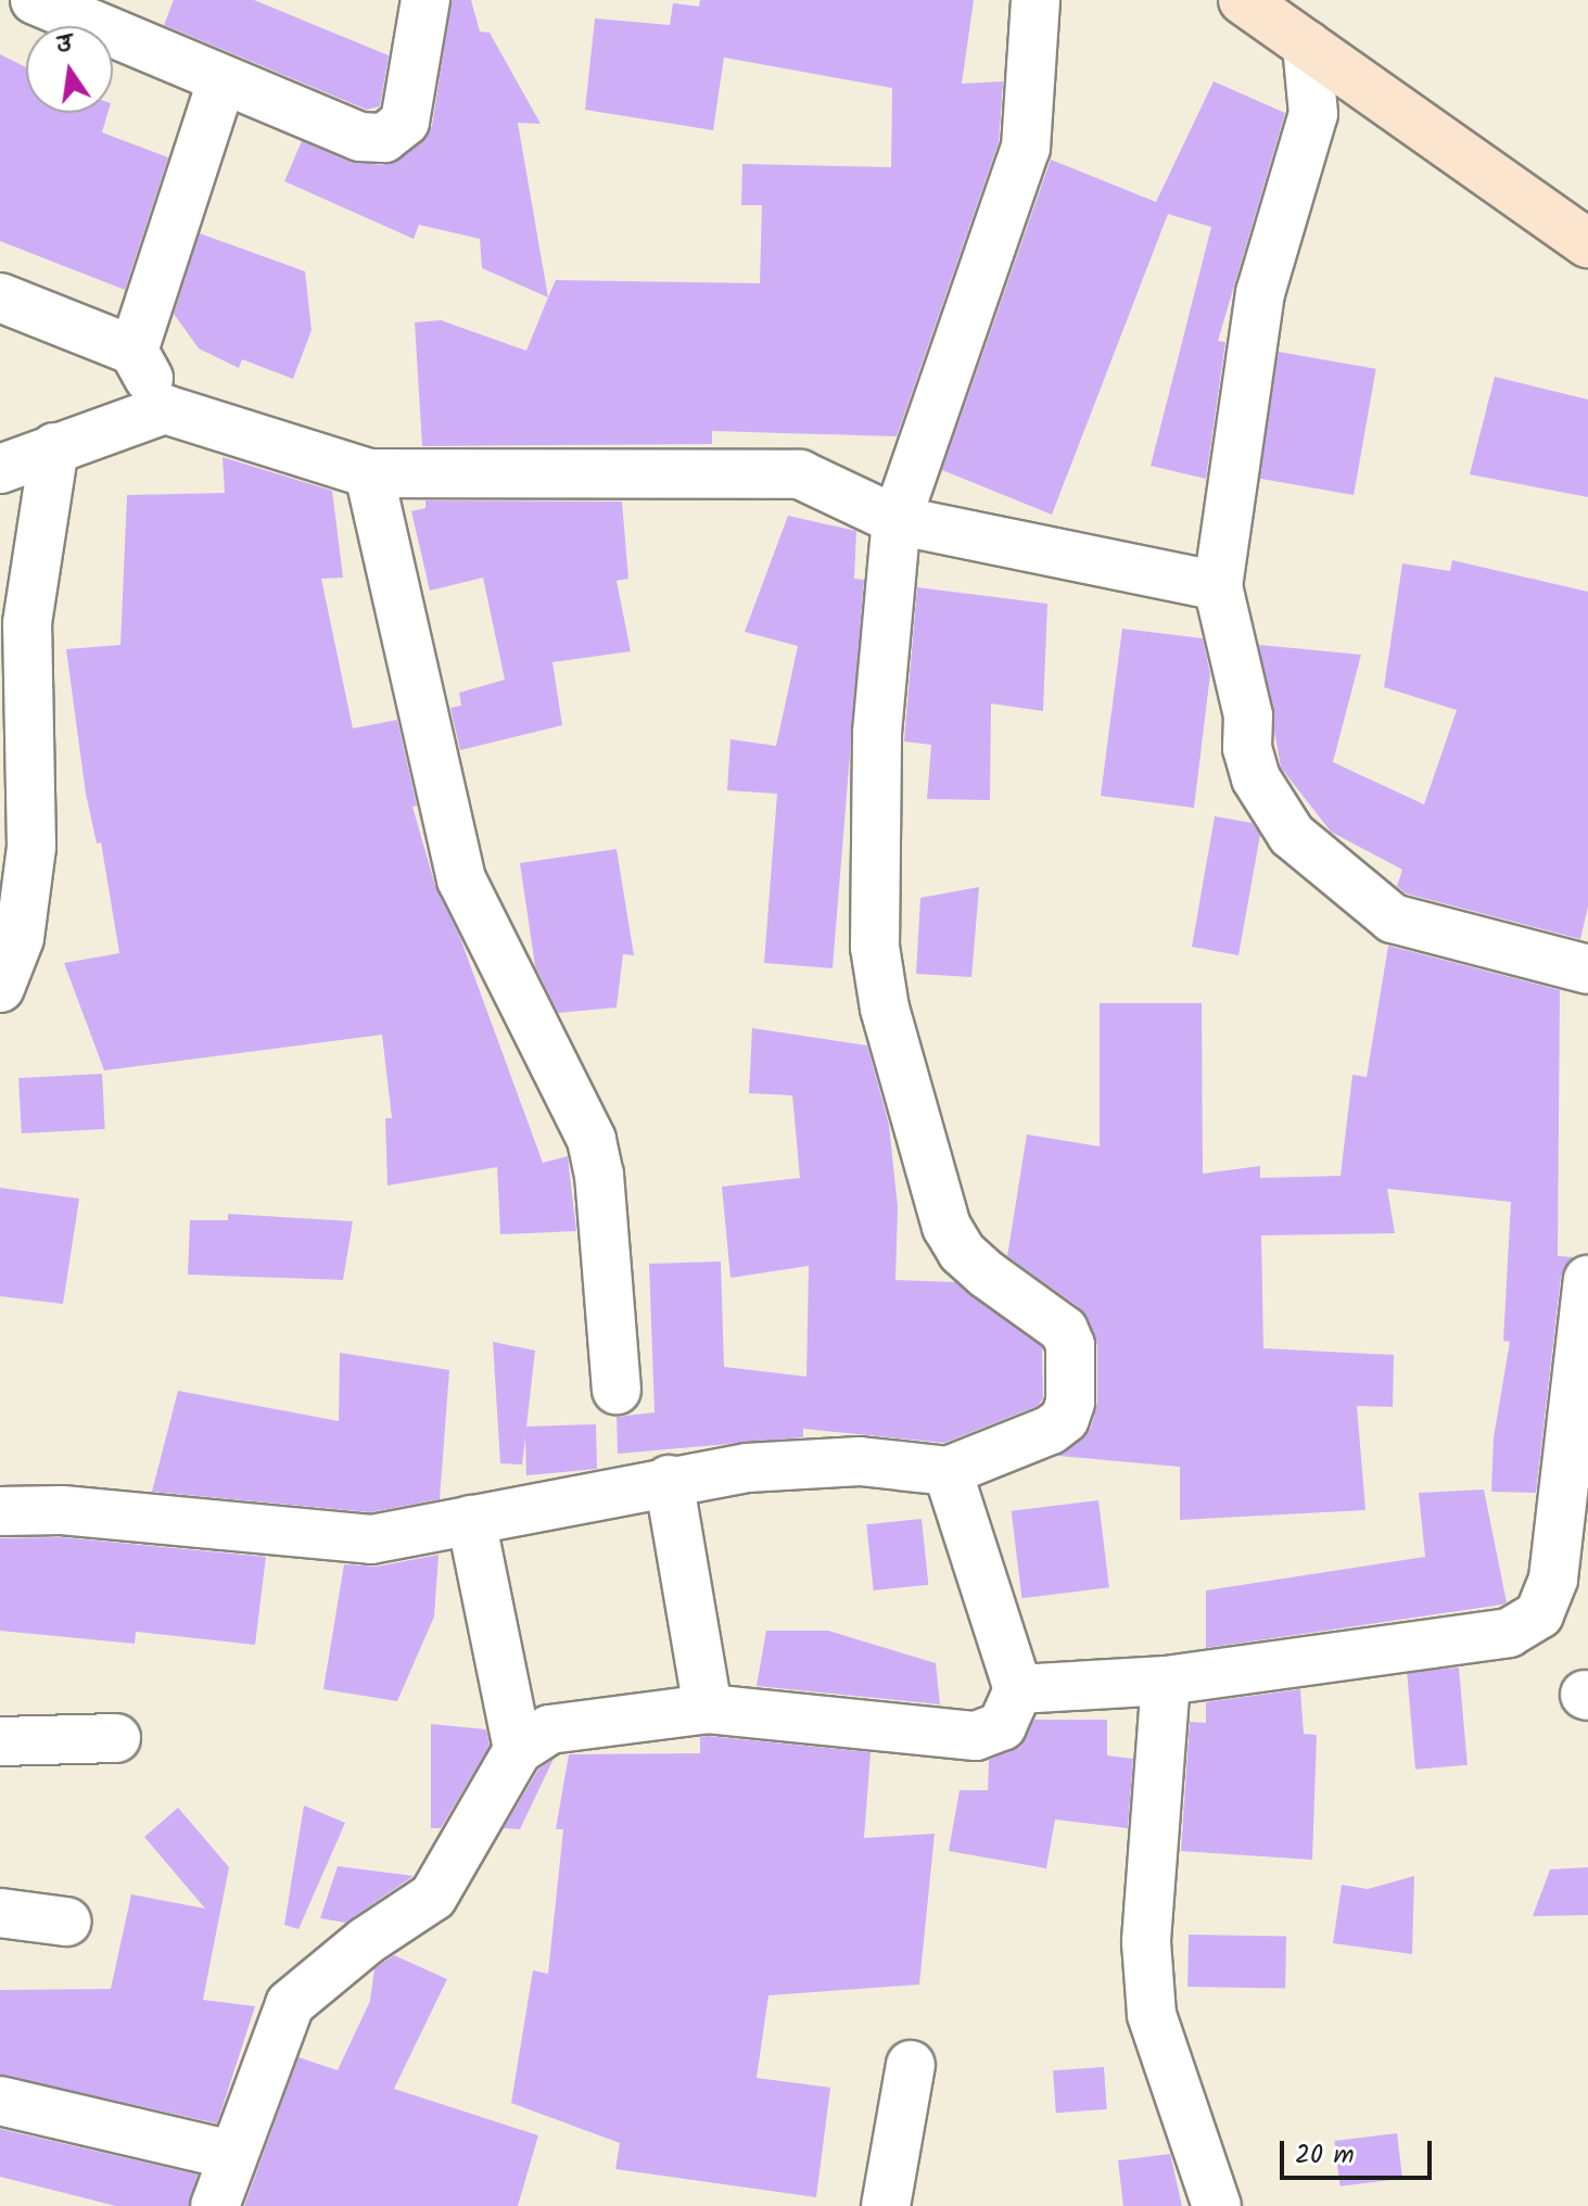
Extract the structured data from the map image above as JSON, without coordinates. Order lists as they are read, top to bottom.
{
  "scale_bar": "20 m",
  "north": "top"
}
